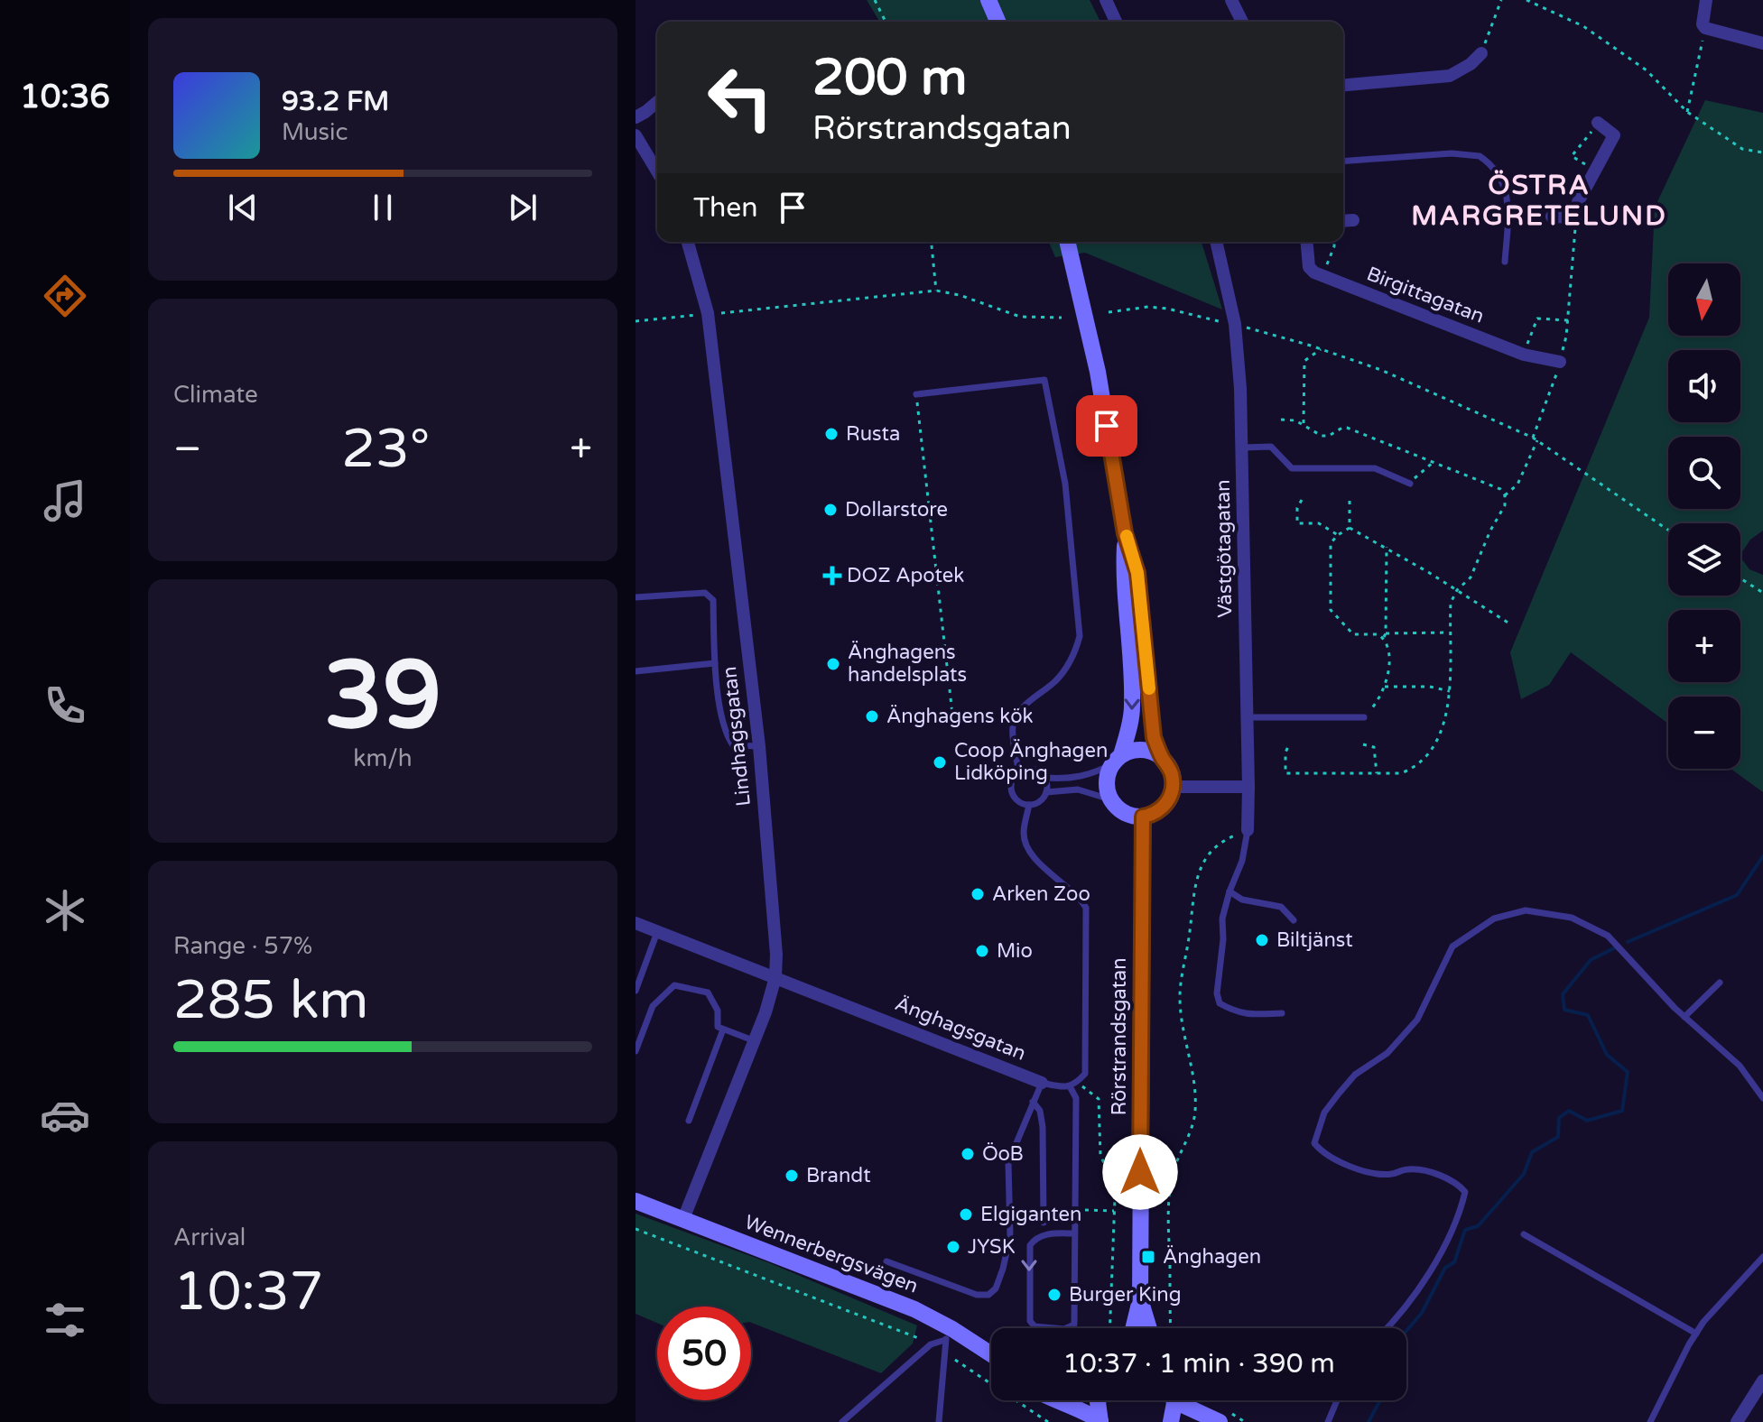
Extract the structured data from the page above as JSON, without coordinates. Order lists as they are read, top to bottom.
{
  "streets": {
    "main road": ["Rörstrandsgatan", "Wennerbergsvägen"],
    "street": [
      "Birgittagatan",
      "Västgötagatan",
      "Lindhagsgatan",
      "Änghagsgatan"
    ]
  },
  "crossings": [
    ["Lindhagsgatan", "Änghagsgatan"],
    ["Lindhagsgatan", "Wennerbergsvägen"]
  ],
  "districts": ["ÖSTRA MARGRETELUND"],
  "places": {
    "other": [
      "Rusta",
      "Dollarstore",
      "Änghagens handelsplats",
      "Änghagens kök",
      "Coop Änghagen Lidköping",
      "Arken Zoo",
      "Biltjänst",
      "Mio",
      "ÖoB",
      "Brandt",
      "Elgiganten",
      "JYSK",
      "Burger King"
    ],
    "health": ["DOZ Apotek"],
    "transit": ["Änghagen"]
  },
  "north": "bottom",
  "page": {
    "tabs": "10:36",
    "turn": ["200 m", "Rörstrandsgatan"],
    "song": ["93.2 FM", "Music"],
    "then": "Then",
    "map_buttons": ["+", "−"],
    "tile": [
      "Climate",
      ["39", "km/h"],
      ["Range · 57%", "285 km"],
      ["Arrival", "10:37"]
    ],
    "heat": ["−", "23°", "+"],
    "limit": "50",
    "trip": "10:37 · 1 min · 390 m"
  }
}
